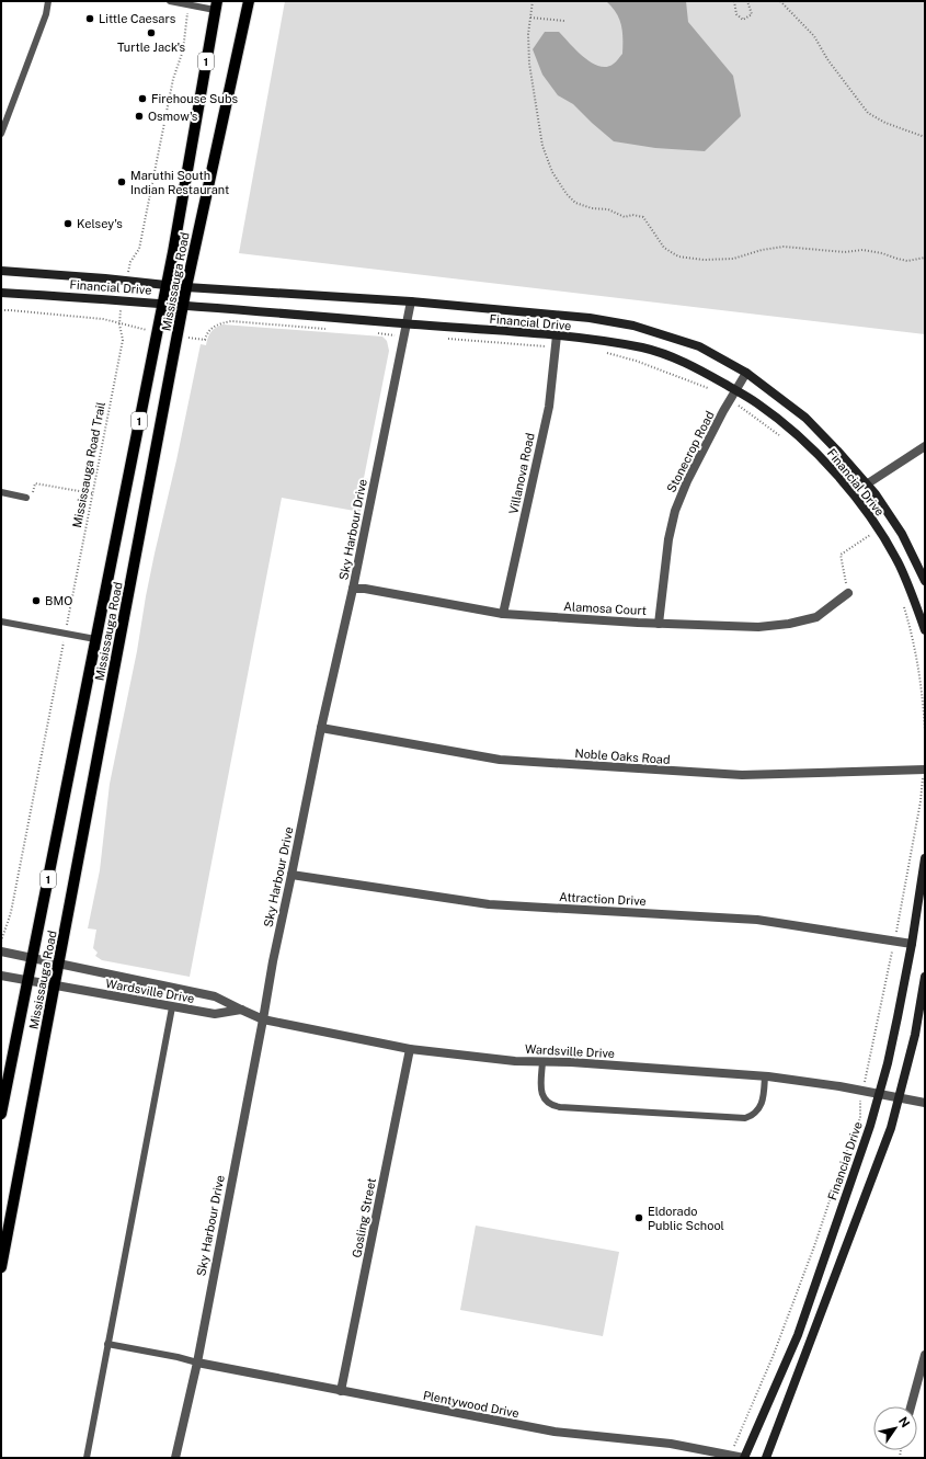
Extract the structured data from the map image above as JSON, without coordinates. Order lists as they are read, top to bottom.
{
  "streets": {
    "main road": ["1", "Mississauga Road"],
    "street": [
      "Financial Drive",
      "Stonecrop Road",
      "Villanova Road",
      "Sky Harbour Drive",
      "Alamosa Court",
      "Noble Oaks Road",
      "Attraction Drive",
      "Wardsville Drive",
      "Gosling Street",
      "Plentywood Drive"
    ],
    "path": ["Mississauga Road Trail"]
  },
  "crossings": [
    ["Mississauga Road", "Financial Drive"],
    ["Mississauga Road", "Wardsville Drive"],
    ["Financial Drive", "Stonecrop Road"],
    ["Financial Drive", "Villanova Road"],
    ["Financial Drive", "Sky Harbour Drive"],
    ["Financial Drive", "Attraction Drive"],
    ["Financial Drive", "Wardsville Drive"],
    ["Financial Drive", "Plentywood Drive"],
    ["Stonecrop Road", "Alamosa Court"],
    ["Villanova Road", "Alamosa Court"],
    ["Sky Harbour Drive", "Alamosa Court"],
    ["Sky Harbour Drive", "Noble Oaks Road"],
    ["Sky Harbour Drive", "Attraction Drive"],
    ["Sky Harbour Drive", "Wardsville Drive"],
    ["Sky Harbour Drive", "Plentywood Drive"],
    ["Wardsville Drive", "Gosling Street"],
    ["Gosling Street", "Plentywood Drive"]
  ],
  "places": [
    "Little Caesars",
    "Turtle Jack's",
    "Firehouse Subs",
    "Osmow's",
    "Maruthi South Indian Restaurant",
    "Kelsey's",
    "BMO",
    "Eldorado Public School"
  ],
  "north": "top right"
}
